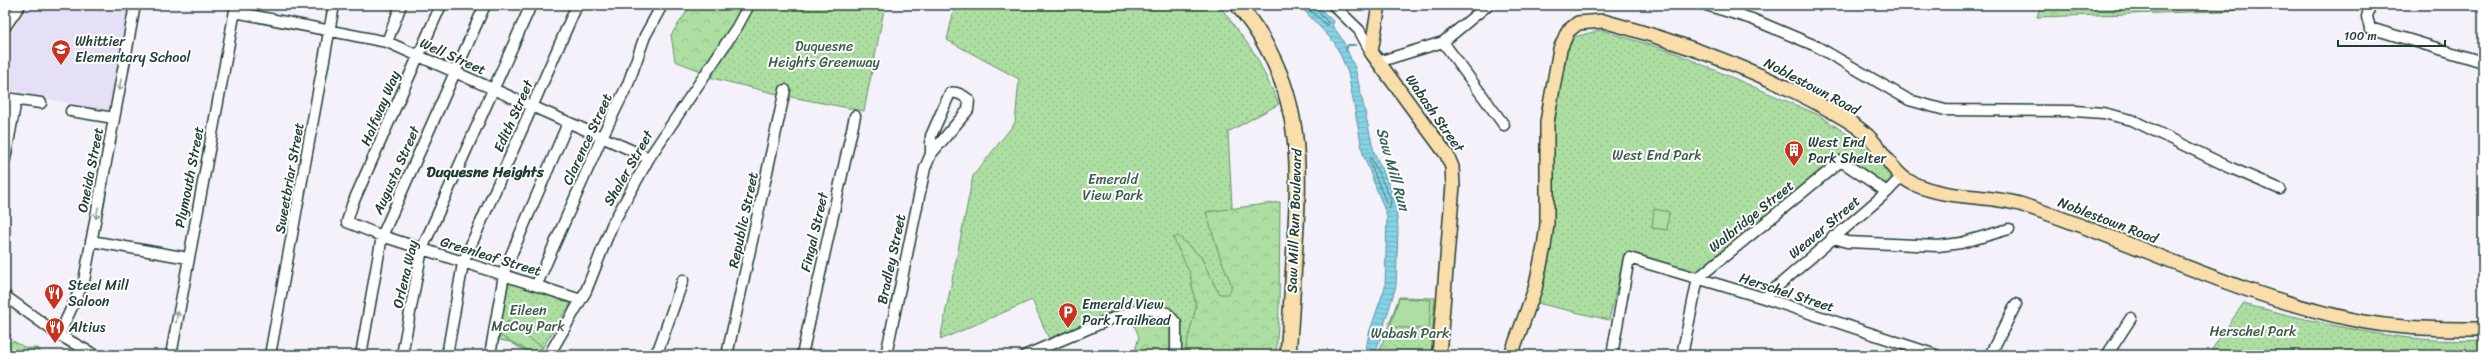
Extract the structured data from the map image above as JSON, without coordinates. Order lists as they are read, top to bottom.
{
  "streets": {
    "highway": ["Saw Mill Run Boulevard"],
    "main road": ["Noblestown Road", "Wabash Street"],
    "street": [
      "Well Street",
      "Halfway Way",
      "Edith Street",
      "Clarence Street",
      "Shaler Street",
      "Oneida Street",
      "Augusta Street",
      "Plymouth Street",
      "Sweetbriar Street",
      "Walbridge Street",
      "Republic Street",
      "Weaver Street",
      "Fingal Street",
      "Greenleaf Street",
      "Bradley Street",
      "Orlena Way",
      "Herschel Street"
    ]
  },
  "crossings": [
    ["Well Street", "Halfway Way"],
    ["Well Street", "Edith Street"],
    ["Well Street", "Clarence Street"],
    ["Well Street", "Shaler Street"],
    ["Well Street", "Augusta Street"],
    ["Well Street", "Plymouth Street"],
    ["Well Street", "Sweetbriar Street"],
    ["Well Street", "Orlena Way"],
    ["Noblestown Road", "Weaver Street"],
    ["Halfway Way", "Greenleaf Street"],
    ["Edith Street", "Greenleaf Street"],
    ["Clarence Street", "Greenleaf Street"],
    ["Shaler Street", "Greenleaf Street"],
    ["Augusta Street", "Greenleaf Street"],
    ["Walbridge Street", "Weaver Street"],
    ["Walbridge Street", "Herschel Street"],
    ["Weaver Street", "Herschel Street"],
    ["Greenleaf Street", "Orlena Way"]
  ],
  "one_way": ["Oneida Street"],
  "districts": ["Duquesne Heights"],
  "water": ["Saw Mill Run"],
  "parks": [
    "Duquesne Heights Greenway",
    "West End Park",
    "Emerald View Park",
    "Eileen McCoy Park",
    "Herschel Park",
    "Wabash Park"
  ],
  "places": {
    "school or university": ["Whittier Elementary School"],
    "building": ["West End Park Shelter"],
    "restaurant": ["Steel Mill Saloon", "Altius"],
    "parking": ["Emerald View Park Trailhead"]
  },
  "scale_bar": "100 m"
}
